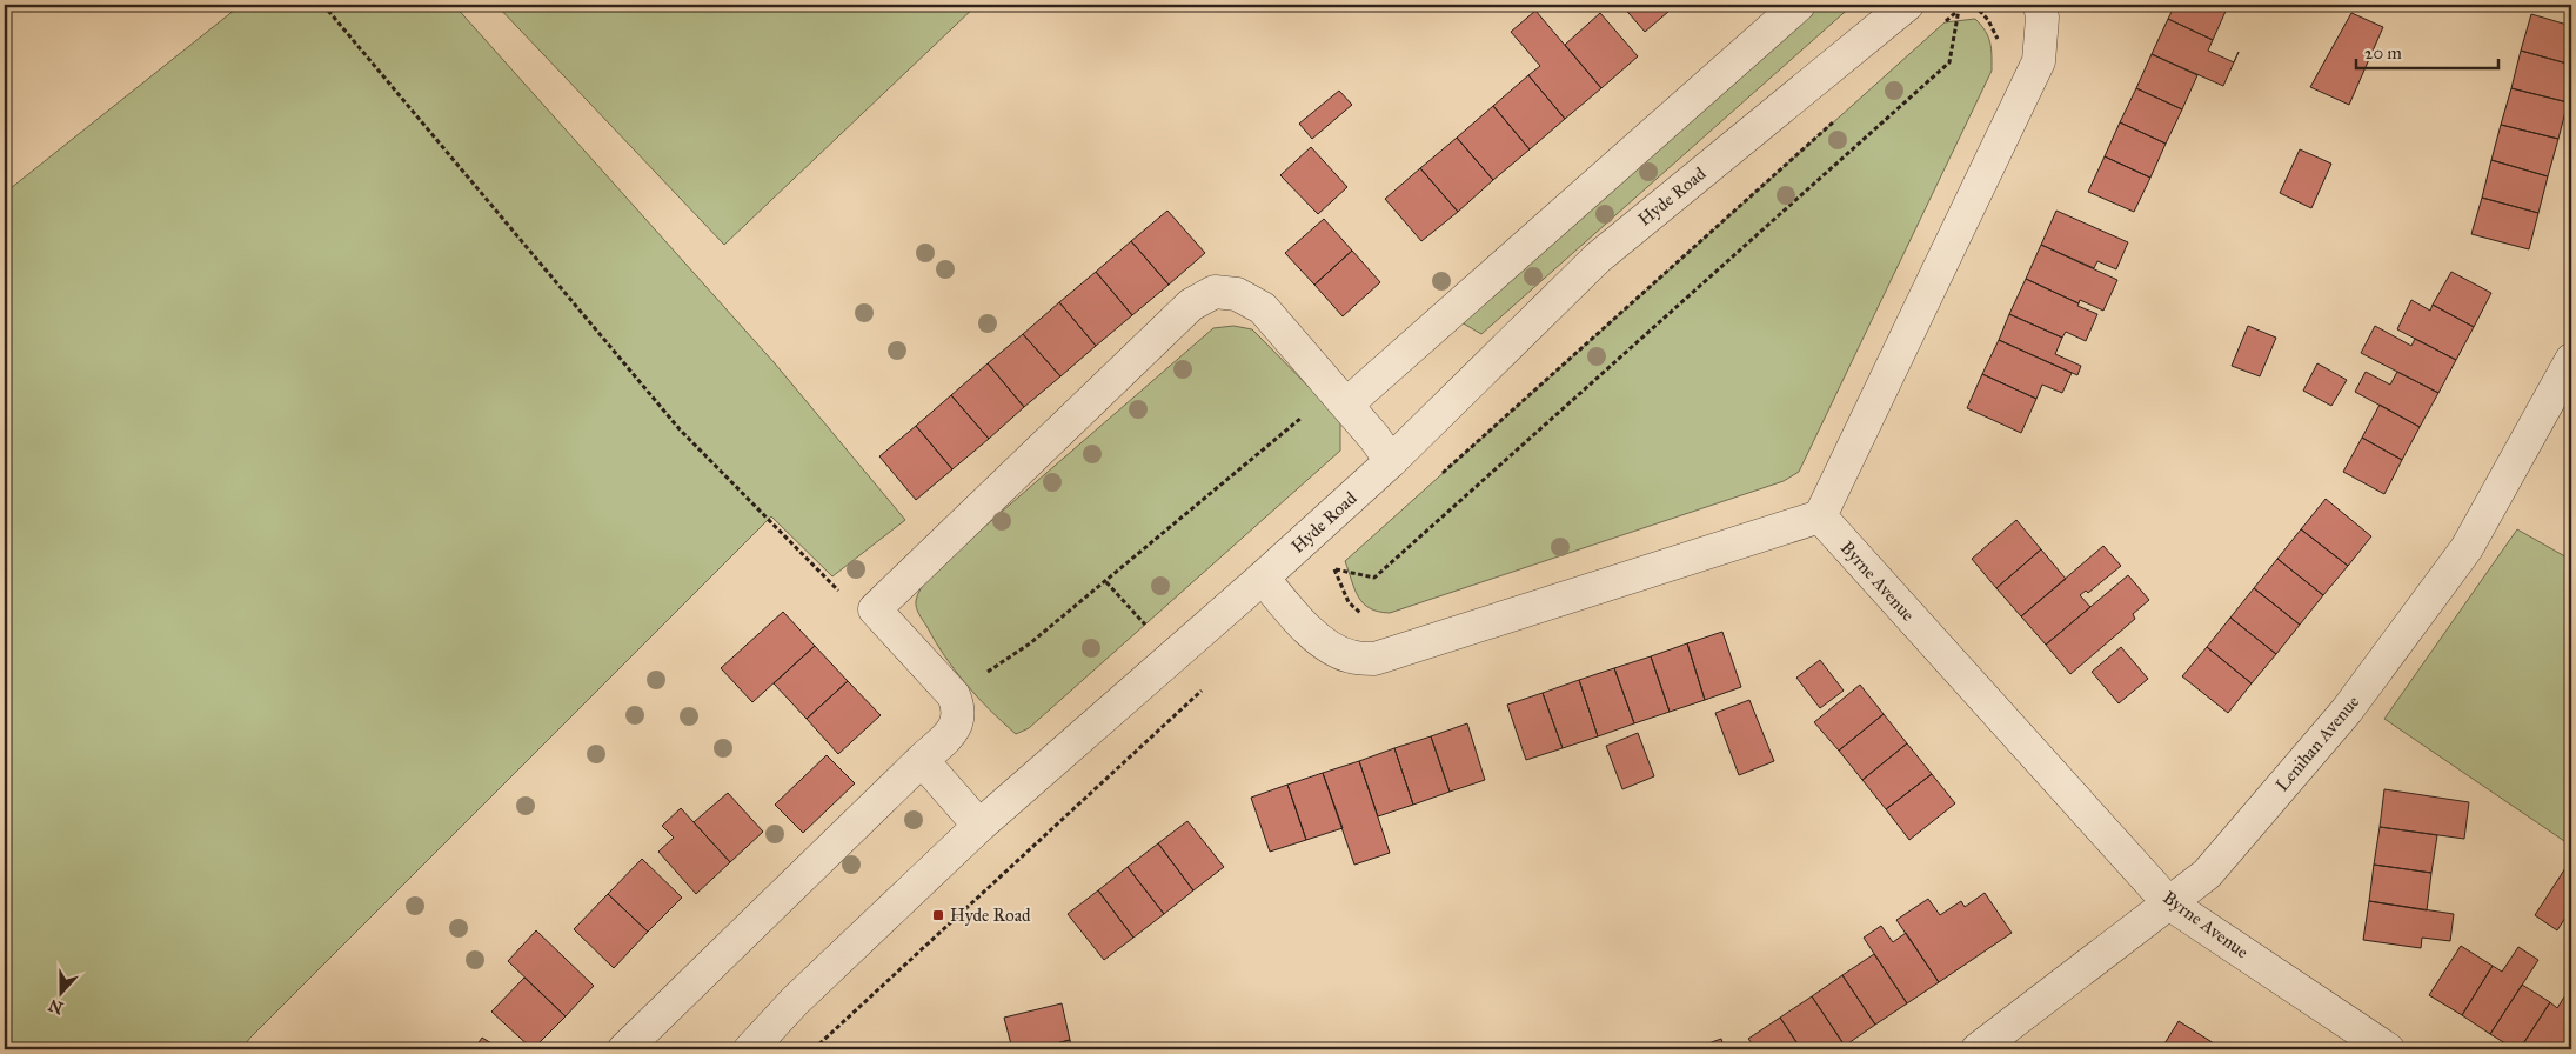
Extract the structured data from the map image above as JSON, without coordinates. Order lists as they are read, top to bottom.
{
  "streets": {
    "street": ["Hyde Road", "Byrne Avenue", "Lenihan Avenue"]
  },
  "crossings": [
    ["Byrne Avenue", "Lenihan Avenue"]
  ],
  "places": {
    "transit": ["Hyde Road"]
  },
  "scale_bar": "20 m",
  "north": "bottom"
}
